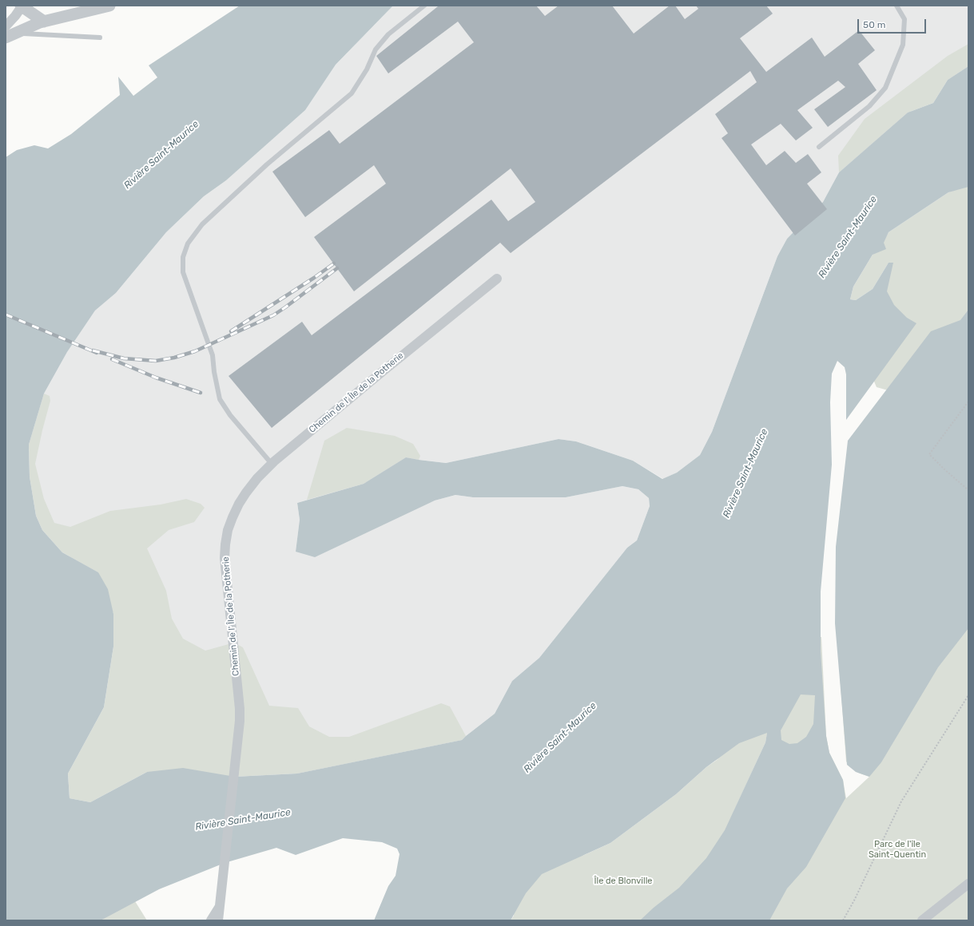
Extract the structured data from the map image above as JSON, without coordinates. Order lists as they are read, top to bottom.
{
  "streets": {
    "street": ["Chemin de l' Île de la Potherie"]
  },
  "water": ["Rivière Saint-Maurice"],
  "parks": ["Parc de l'île Saint-Quentin", "Île de Blonville"],
  "scale_bar": "50 m"
}
